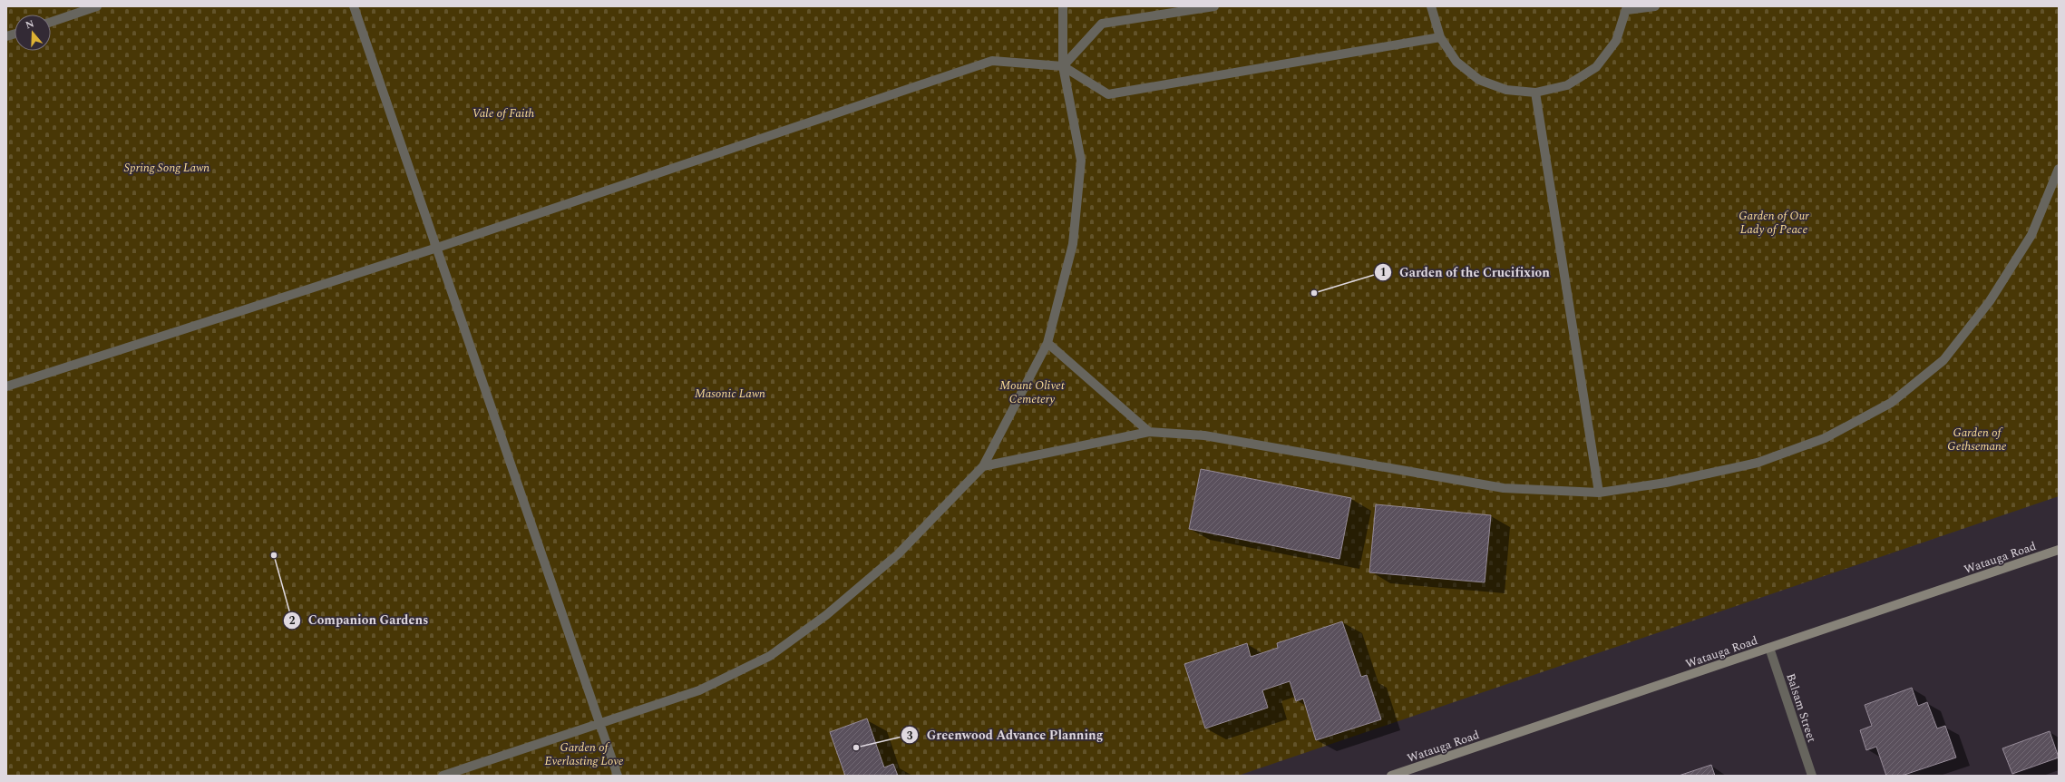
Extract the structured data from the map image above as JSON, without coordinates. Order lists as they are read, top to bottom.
{
  "streets": {
    "street": ["Watauga Road", "Balsam Street"]
  },
  "crossings": [
    ["Watauga Road", "Balsam Street"]
  ],
  "parks": [
    "Vale of Faith",
    "Spring Song Lawn",
    "Garden of Our Lady of Peace",
    "Mount Olivet Cemetery",
    "Masonic Lawn",
    "Garden of Gethsemane",
    "Garden of Everlasting Love"
  ],
  "places": ["Garden of the Crucifixion", "Companion Gardens", "Greenwood Advance Planning"],
  "north": "top"
}
